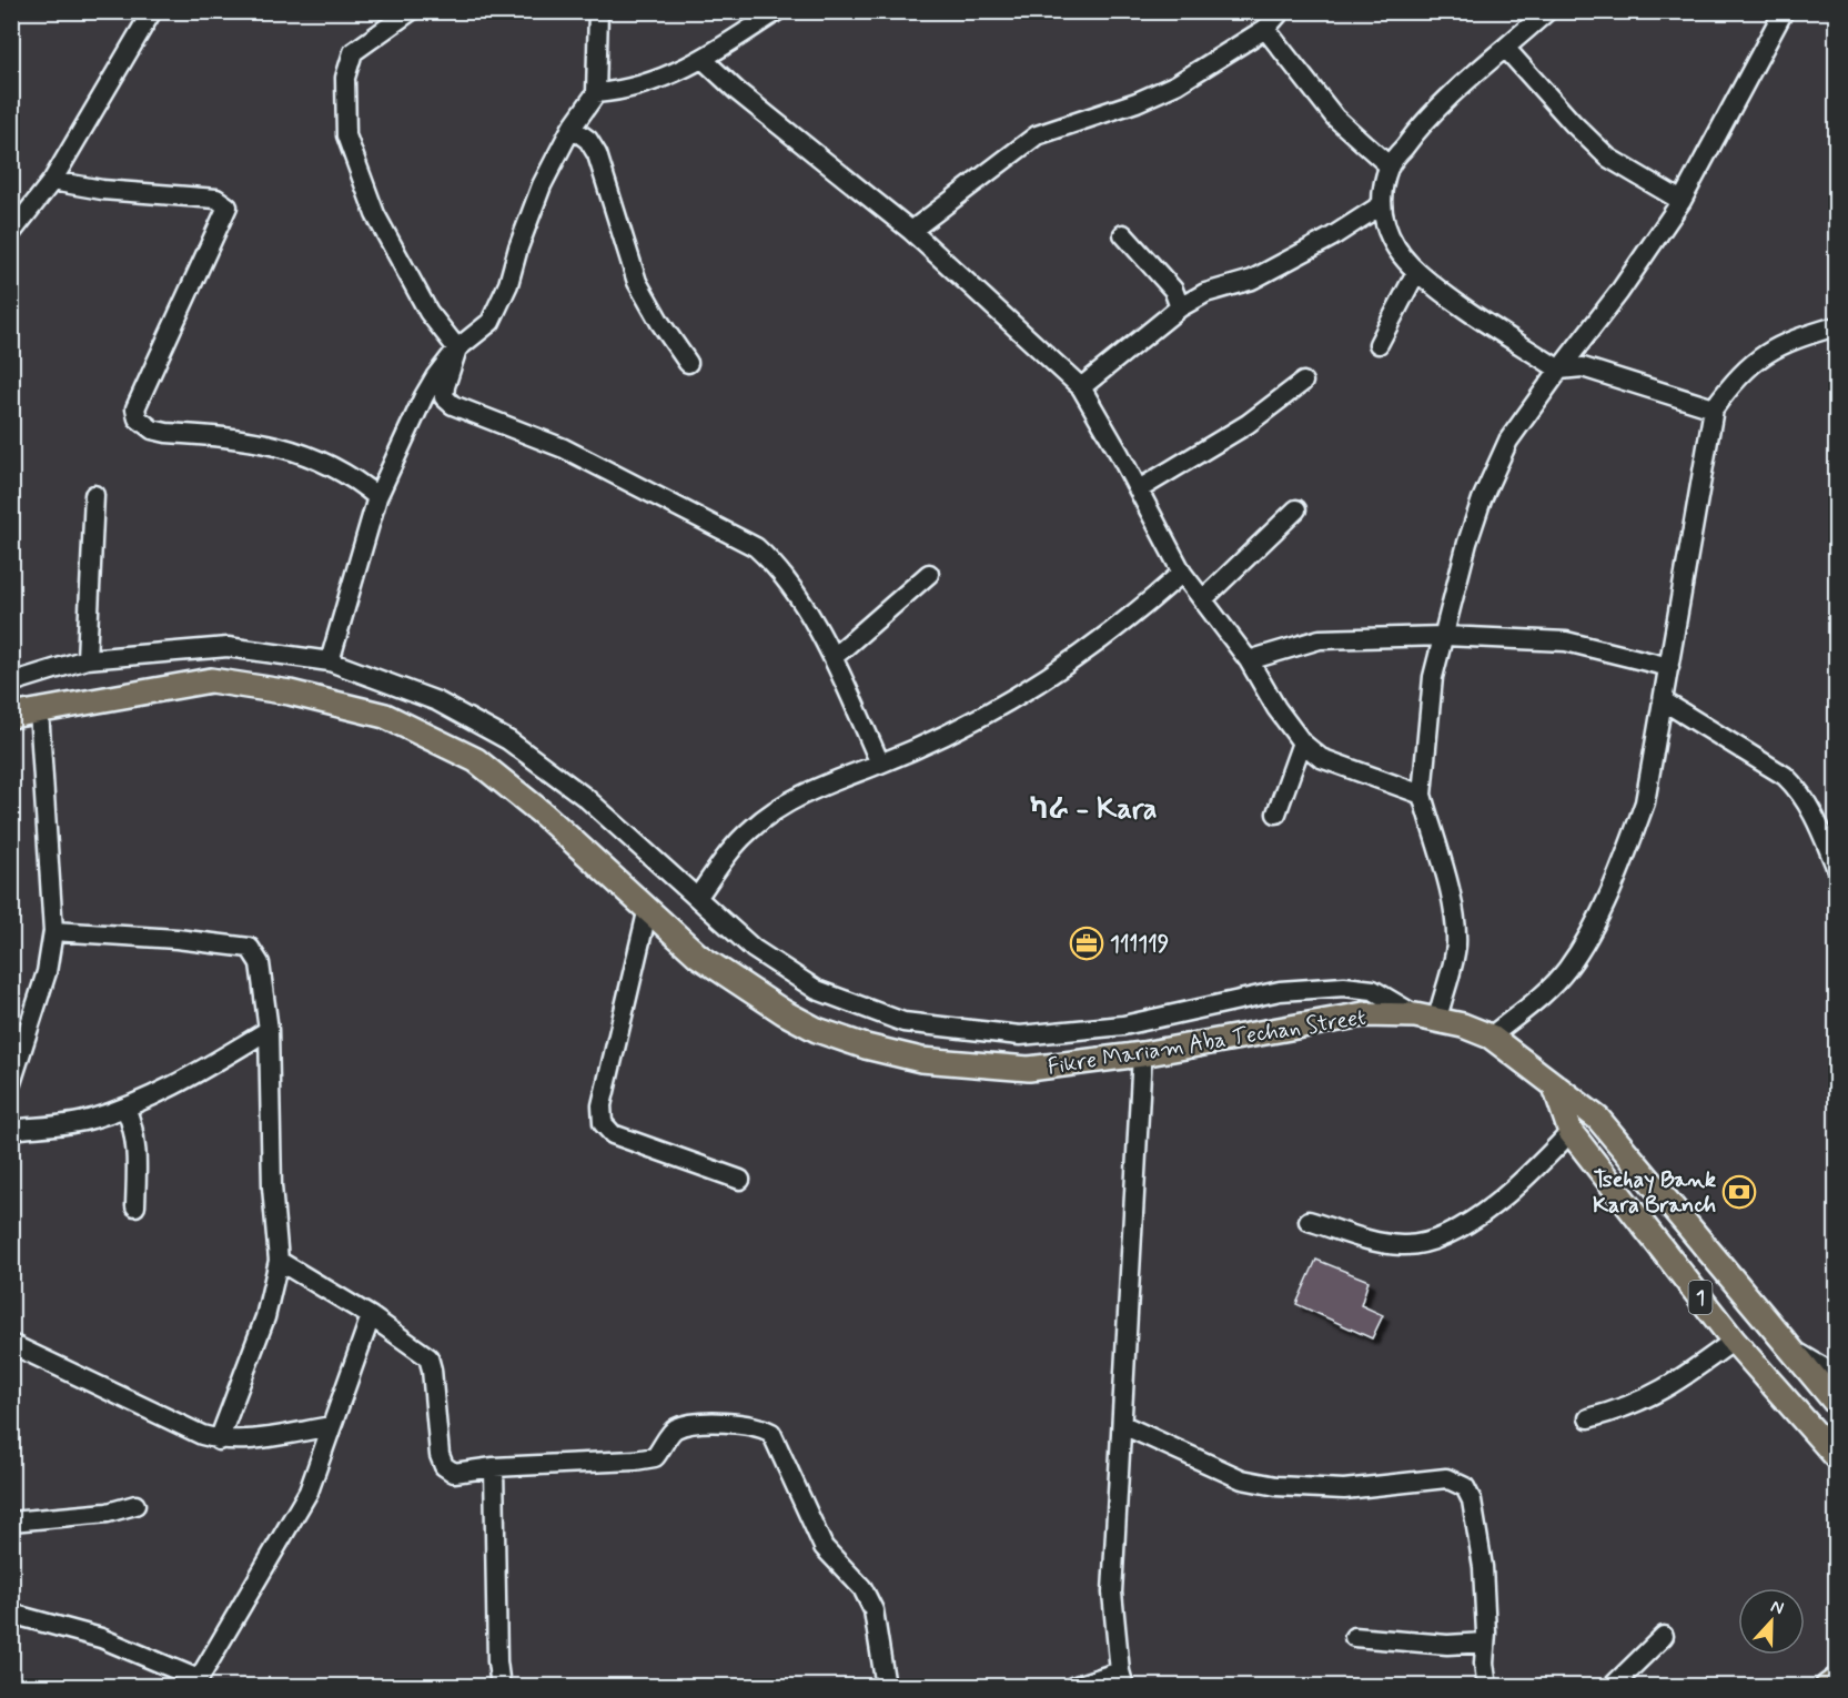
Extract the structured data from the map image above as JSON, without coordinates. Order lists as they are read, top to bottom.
{
  "streets": {
    "main road": ["Fikre Mariam Aba Techan Street", "1"]
  },
  "districts": ["ካራ - Kara"],
  "places": {
    "office": ["111119"],
    "bank": ["Tsehay Bank Kara Branch"]
  },
  "north": "top"
}
